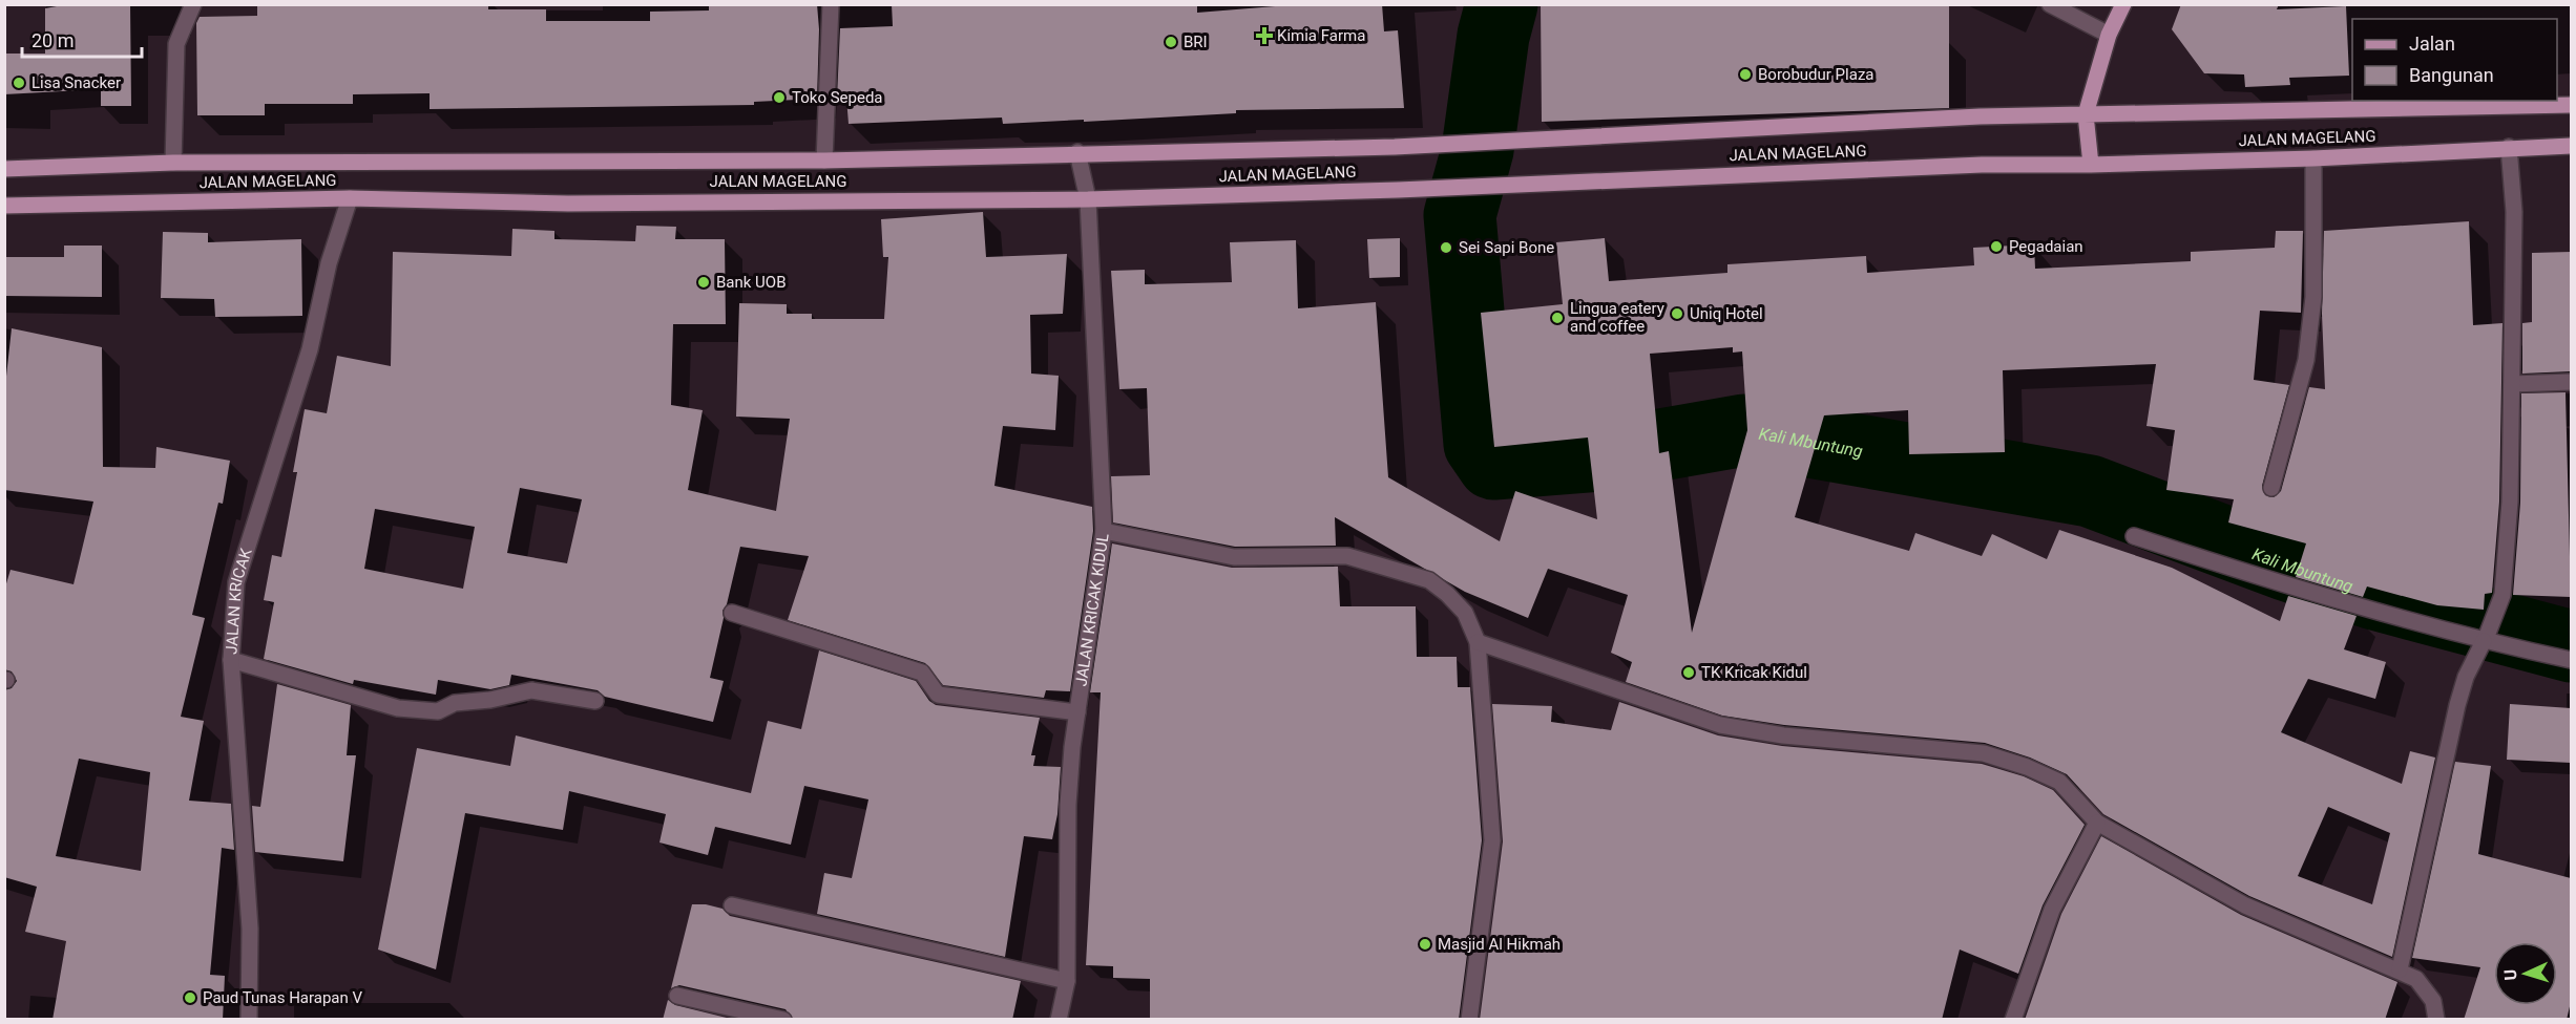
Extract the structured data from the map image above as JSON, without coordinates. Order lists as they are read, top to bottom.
{
  "streets": {
    "main road": ["JALAN MAGELANG"],
    "street": ["JALAN KRICAK", "JALAN KRICAK KIDUL"]
  },
  "crossings": [
    ["JALAN MAGELANG", "JALAN KRICAK"],
    ["JALAN MAGELANG", "JALAN KRICAK KIDUL"]
  ],
  "water": ["Kali Mbuntung"],
  "places": {
    "health": ["Kimia Farma"],
    "other": [
      "BRI",
      "Borobudur Plaza",
      "Lisa Snacker",
      "Toko Sepeda",
      "Pegadaian",
      "Sei Sapi Bone",
      "Bank UOB",
      "Uniq Hotel",
      "Lingua eatery and coffee",
      "TK Kricak Kidul",
      "Masjid Al Hikmah",
      "Paud Tunas Harapan V"
    ]
  },
  "legend": ["Jalan", "Bangunan"],
  "scale_bar": "20 m",
  "north": "left"
}
